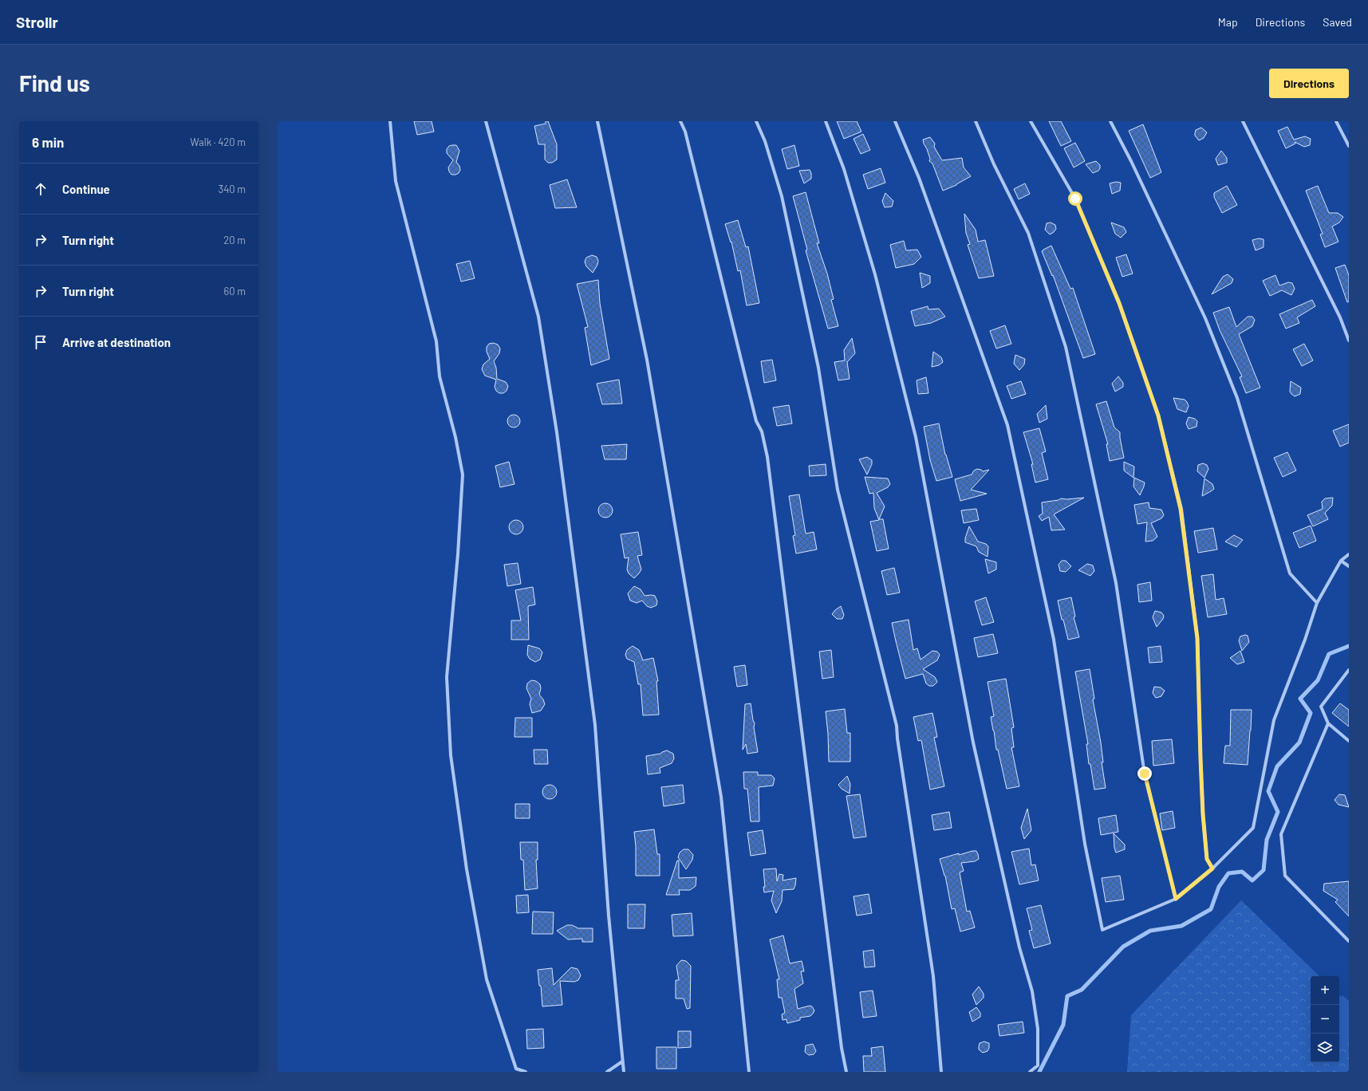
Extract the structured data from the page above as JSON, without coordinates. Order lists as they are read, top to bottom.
{
  "page": {
    "header": "Strollr",
    "nav": ["Map", "Directions", "Saved"],
    "buttons": "Directions",
    "title": "Find us",
    "heading": ["6 min", "Walk · 420 m"],
    "list": [
      ["Continue", "340 m"],
      ["Turn right", "20 m"],
      ["Turn right", "60 m"],
      "Arrive at destination"
    ],
    "map_buttons": ["+", "−"]
  }
}
